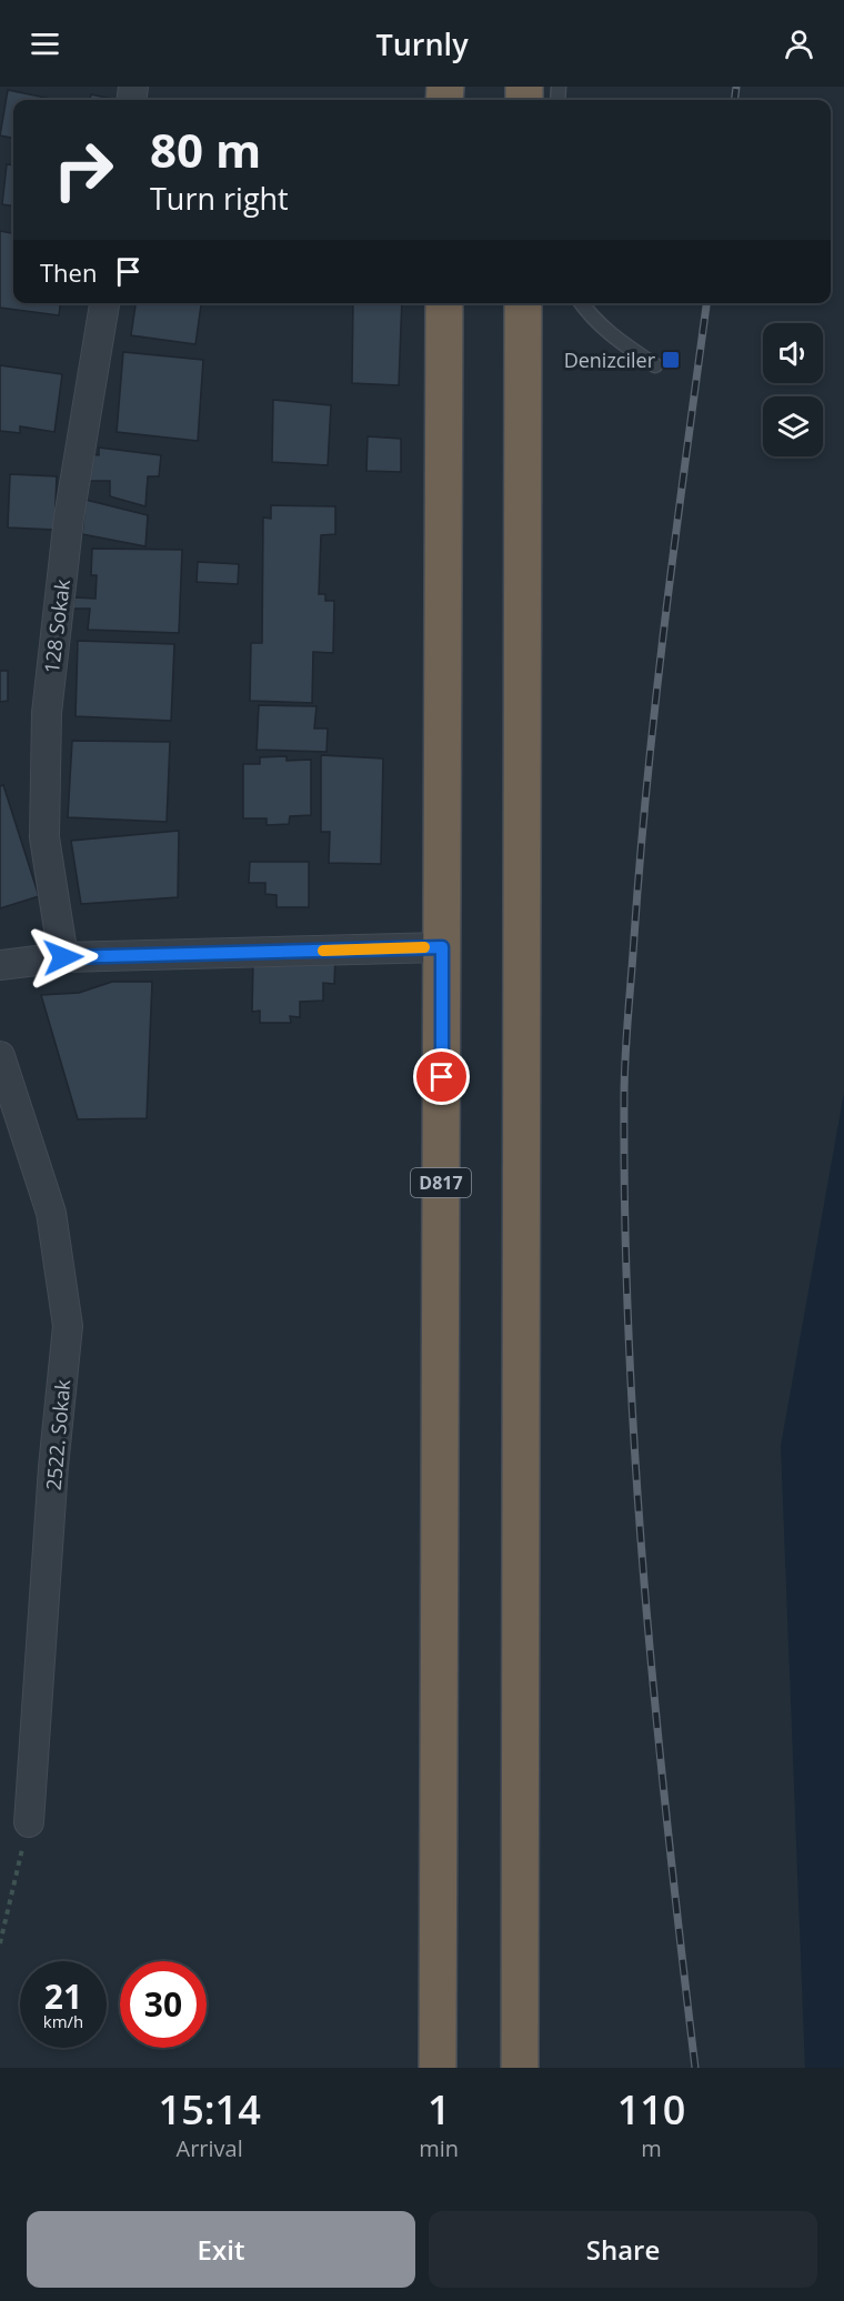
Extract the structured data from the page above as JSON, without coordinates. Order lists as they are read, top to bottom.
{
  "streets": {
    "highway": ["D817"],
    "street": ["128 Sokak", "2522. Sokak"]
  },
  "places": {
    "transit": ["Denizciler"]
  },
  "page": {
    "header": "Turnly",
    "turn": ["80 m", "Turn right"],
    "then": "Then",
    "speed": "21 km/h",
    "limit": "30",
    "eta": [
      "15:14",
      "Arrival",
      "1",
      "min",
      "110",
      "m"
    ],
    "buttons": ["Exit", "Share"]
  }
}
